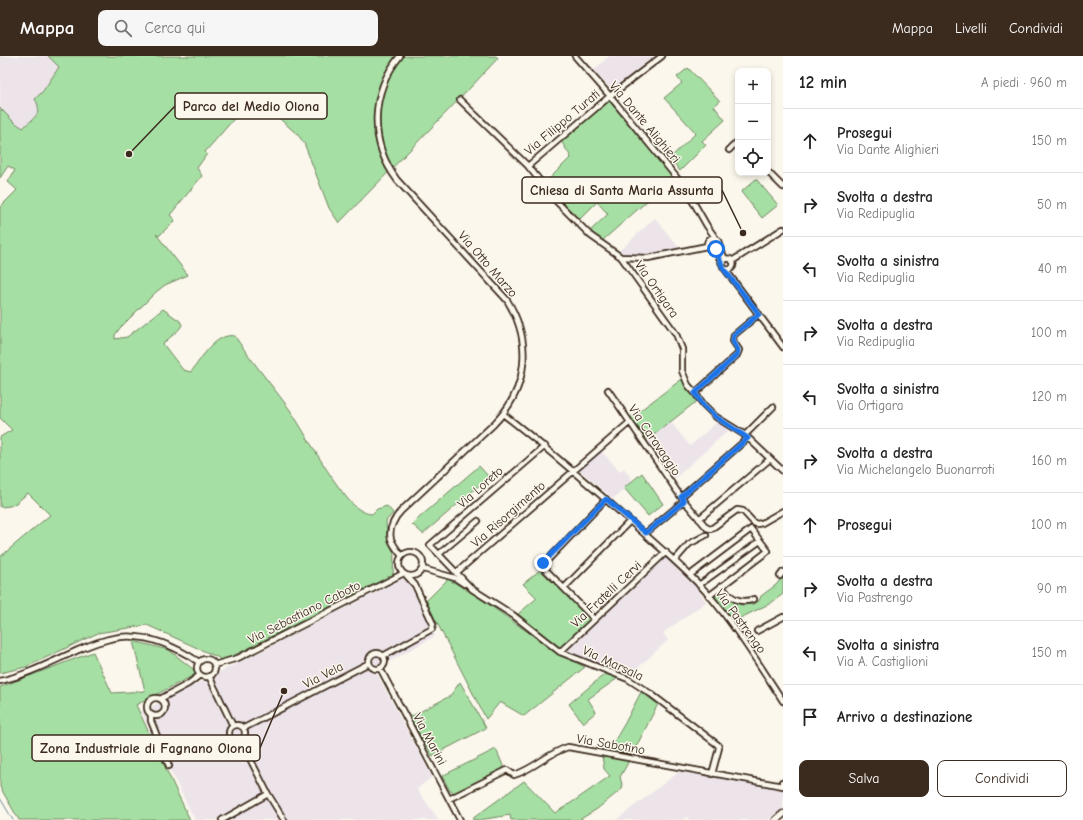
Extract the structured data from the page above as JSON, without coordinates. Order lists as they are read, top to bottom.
{
  "streets": {
    "street": [
      "Via Filippo Turati",
      "Via Dante Alighieri",
      "Via Otto Marzo",
      "Via Ortigara",
      "Via Caravaggio",
      "Via Loreto",
      "Via Risorgimento",
      "Via Fratelli Cervi",
      "Via Sebastiano Caboto",
      "Via Pastrengo",
      "Via Marsala",
      "Via Vela",
      "Via Marini",
      "Via Sabotino"
    ]
  },
  "crossings": [
    ["Via Filippo Turati", "Via Dante Alighieri"],
    ["Via Filippo Turati", "Via Ortigara"],
    ["Via Otto Marzo", "Via Sebastiano Caboto"],
    ["Via Otto Marzo", "Via Pastrengo"],
    ["Via Otto Marzo", "Via Marsala"],
    ["Via Otto Marzo", "Via Vela"],
    ["Via Caravaggio", "Via Risorgimento"],
    ["Via Loreto", "Via Pastrengo"],
    ["Via Loreto", "Via Marsala"],
    ["Via Risorgimento", "Via Pastrengo"],
    ["Via Risorgimento", "Via Marsala"],
    ["Via Fratelli Cervi", "Via Pastrengo"],
    ["Via Fratelli Cervi", "Via Marsala"],
    ["Via Sebastiano Caboto", "Via Marsala"],
    ["Via Sebastiano Caboto", "Via Vela"],
    ["Via Marsala", "Via Vela"],
    ["Via Marsala", "Via Sabotino"],
    ["Via Vela", "Via Marini"],
    ["Via Marini", "Via Sabotino"]
  ],
  "places": ["Parco del Medio Olona", "Chiesa di Santa Maria Assunta", "Zona Industriale di Fagnano Olona"],
  "page": {
    "header": "Mappa",
    "search": "Cerca qui",
    "nav": ["Mappa", "Livelli", "Condividi"],
    "heading": ["12 min", "A piedi · 960 m"],
    "map_buttons": ["+", "−"],
    "list": [
      ["Prosegui", "Via Dante Alighieri", "150 m"],
      ["Svolta a destra", "Via Redipuglia", "50 m"],
      ["Svolta a sinistra", "Via Redipuglia", "40 m"],
      ["Svolta a destra", "Via Redipuglia", "100 m"],
      ["Svolta a sinistra", "Via Ortigara", "120 m"],
      ["Svolta a destra", "Via Michelangelo Buonarroti", "160 m"],
      ["Prosegui", "100 m"],
      ["Svolta a destra", "Via Pastrengo", "90 m"],
      ["Svolta a sinistra", "Via A. Castiglioni", "150 m"],
      "Arrivo a destinazione"
    ],
    "buttons": ["Salva", "Condividi"]
  }
}
